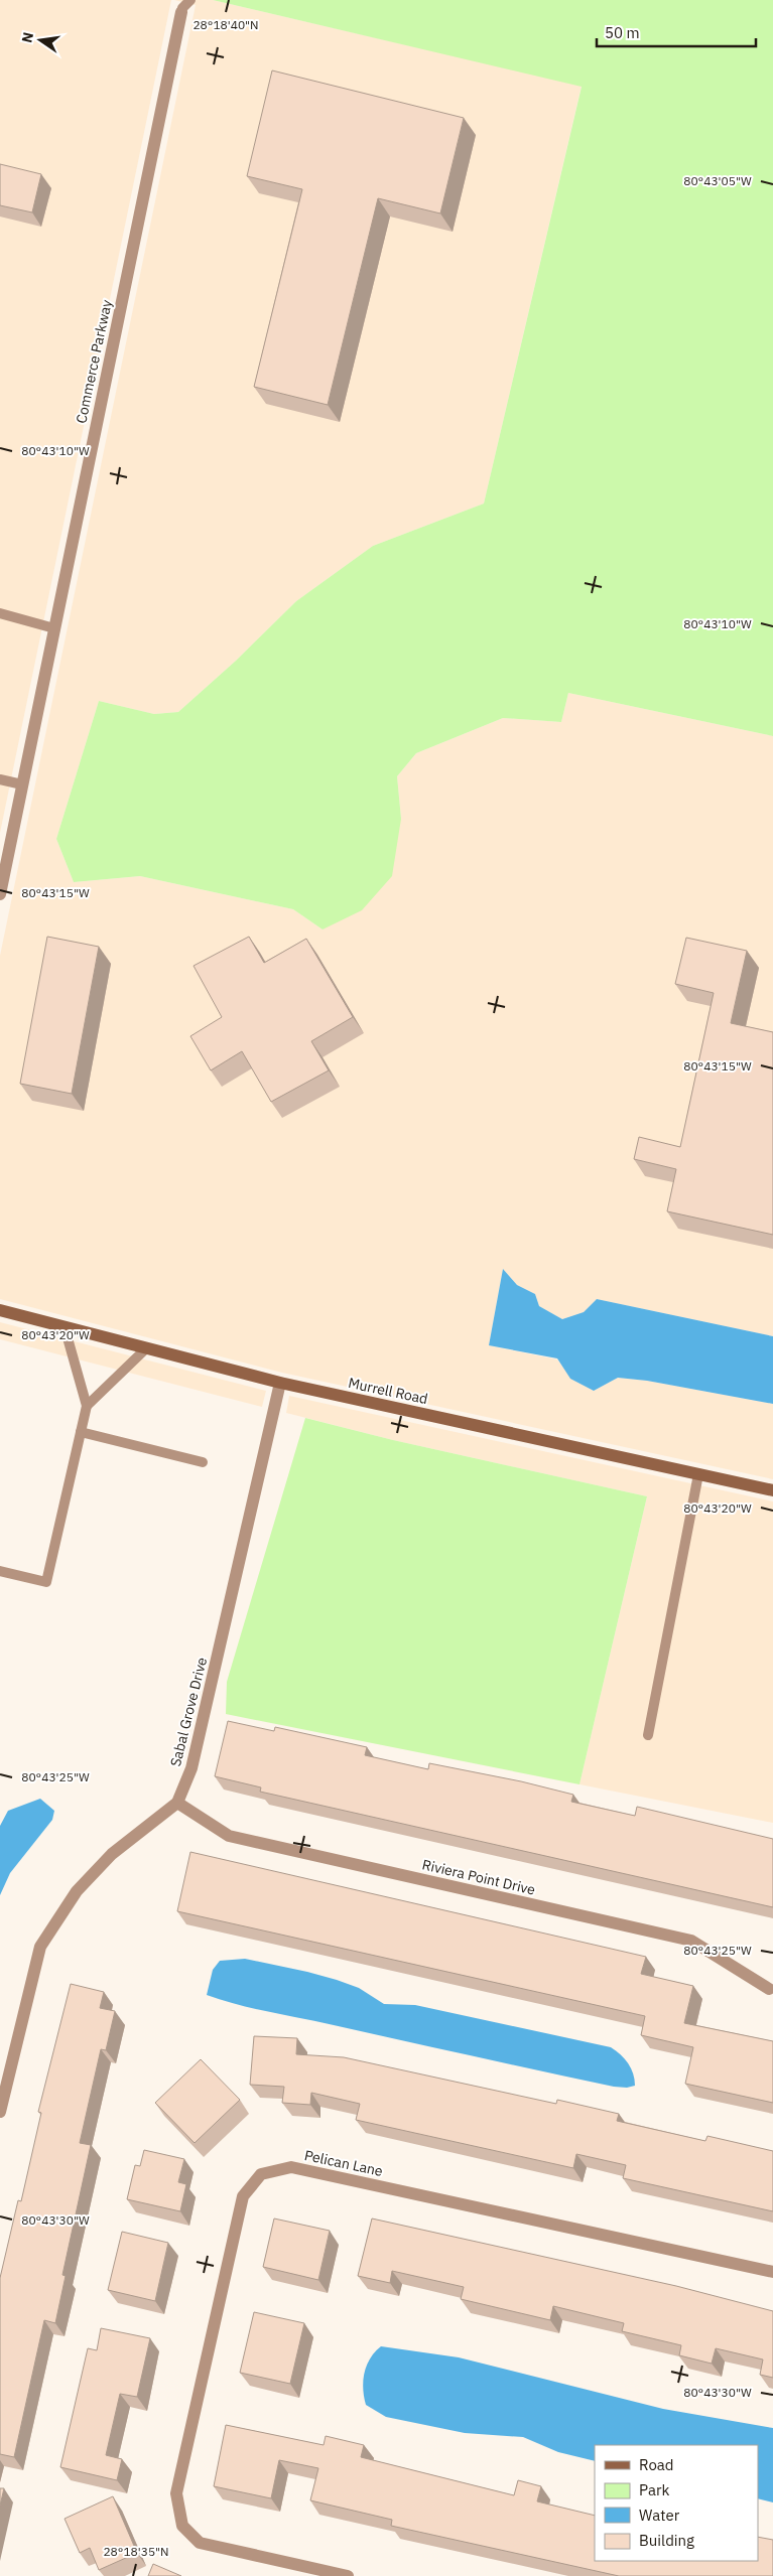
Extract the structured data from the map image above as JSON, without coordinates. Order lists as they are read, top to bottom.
{
  "streets": {
    "street": [
      "Commerce Parkway",
      "Murrell Road",
      "Sabal Grove Drive",
      "Riviera Point Drive",
      "Pelican Lane"
    ]
  },
  "crossings": [
    ["Murrell Road", "Sabal Grove Drive"],
    ["Sabal Grove Drive", "Riviera Point Drive"]
  ],
  "legend": [
    "Road",
    "Park",
    "Water",
    "Building"
  ],
  "scale_bar": "50 m",
  "north": "left",
  "coordinates": [
    "28°18'40\"N",
    "80°43'05\"W",
    "80°43'10\"W",
    "80°43'15\"W",
    "80°43'20\"W",
    "80°43'25\"W",
    "80°43'30\"W",
    "28°18'35\"N"
  ]
}
